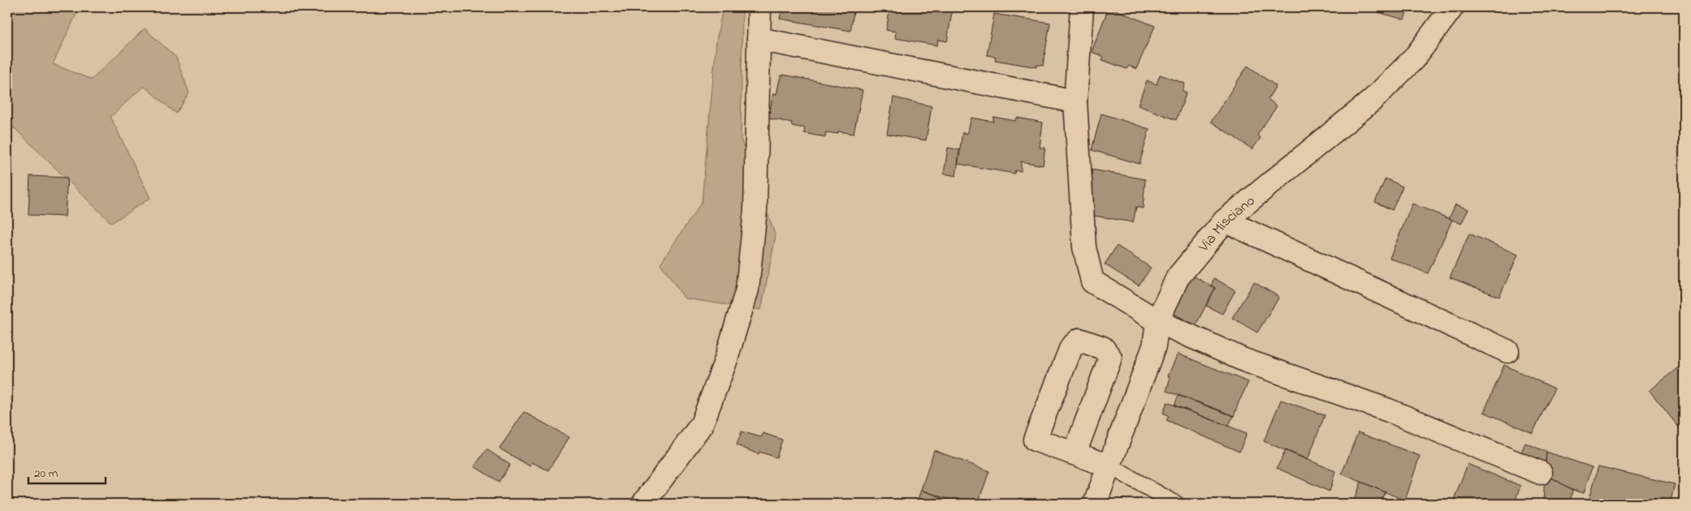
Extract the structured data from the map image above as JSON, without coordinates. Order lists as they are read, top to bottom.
{
  "streets": {
    "street": ["Via Misciano"]
  },
  "scale_bar": "20 m"
}
